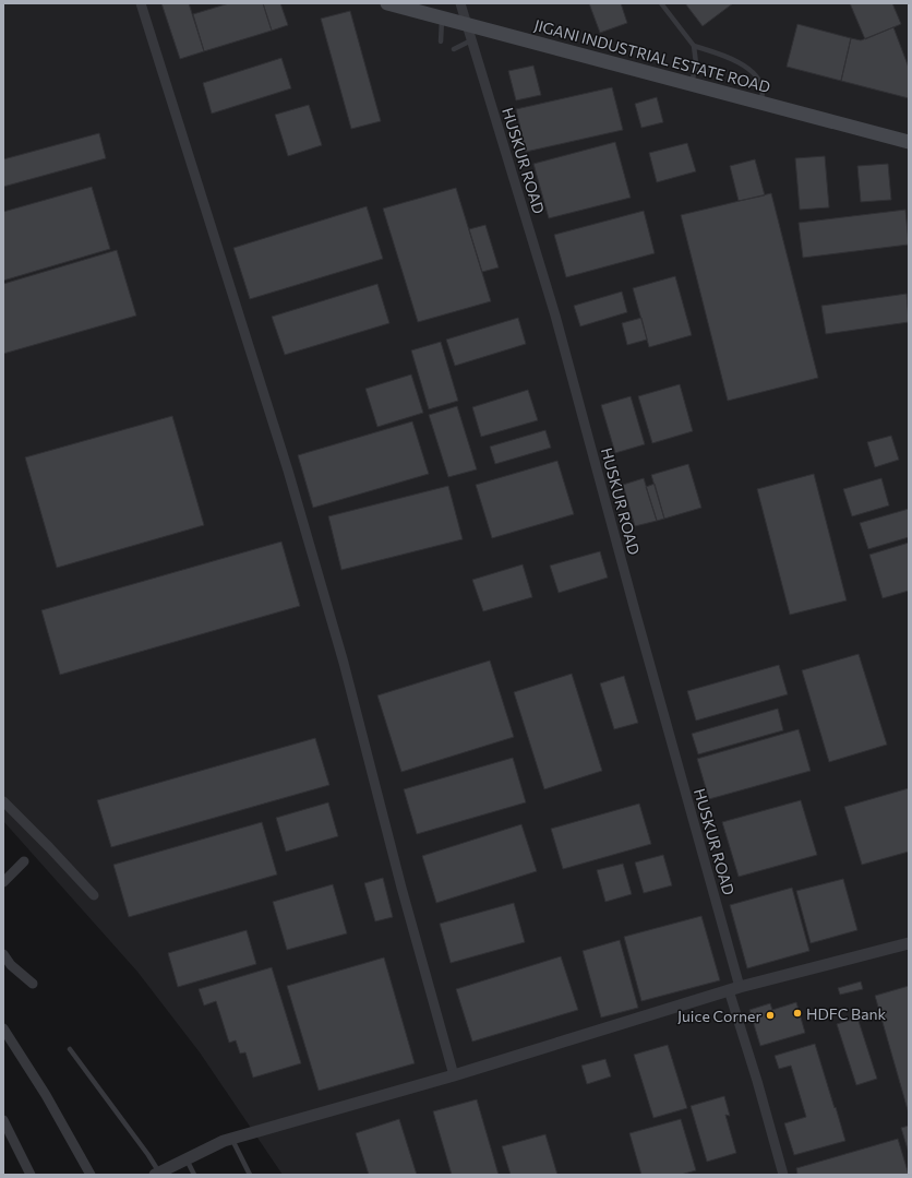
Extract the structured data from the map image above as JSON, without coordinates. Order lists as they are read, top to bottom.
{
  "streets": {
    "main road": ["JIGANI INDUSTRIAL ESTATE ROAD"],
    "street": ["HUSKUR ROAD"]
  },
  "crossings": [
    ["JIGANI INDUSTRIAL ESTATE ROAD", "HUSKUR ROAD"]
  ],
  "places": ["HDFC Bank", "Juice Corner"]
}
